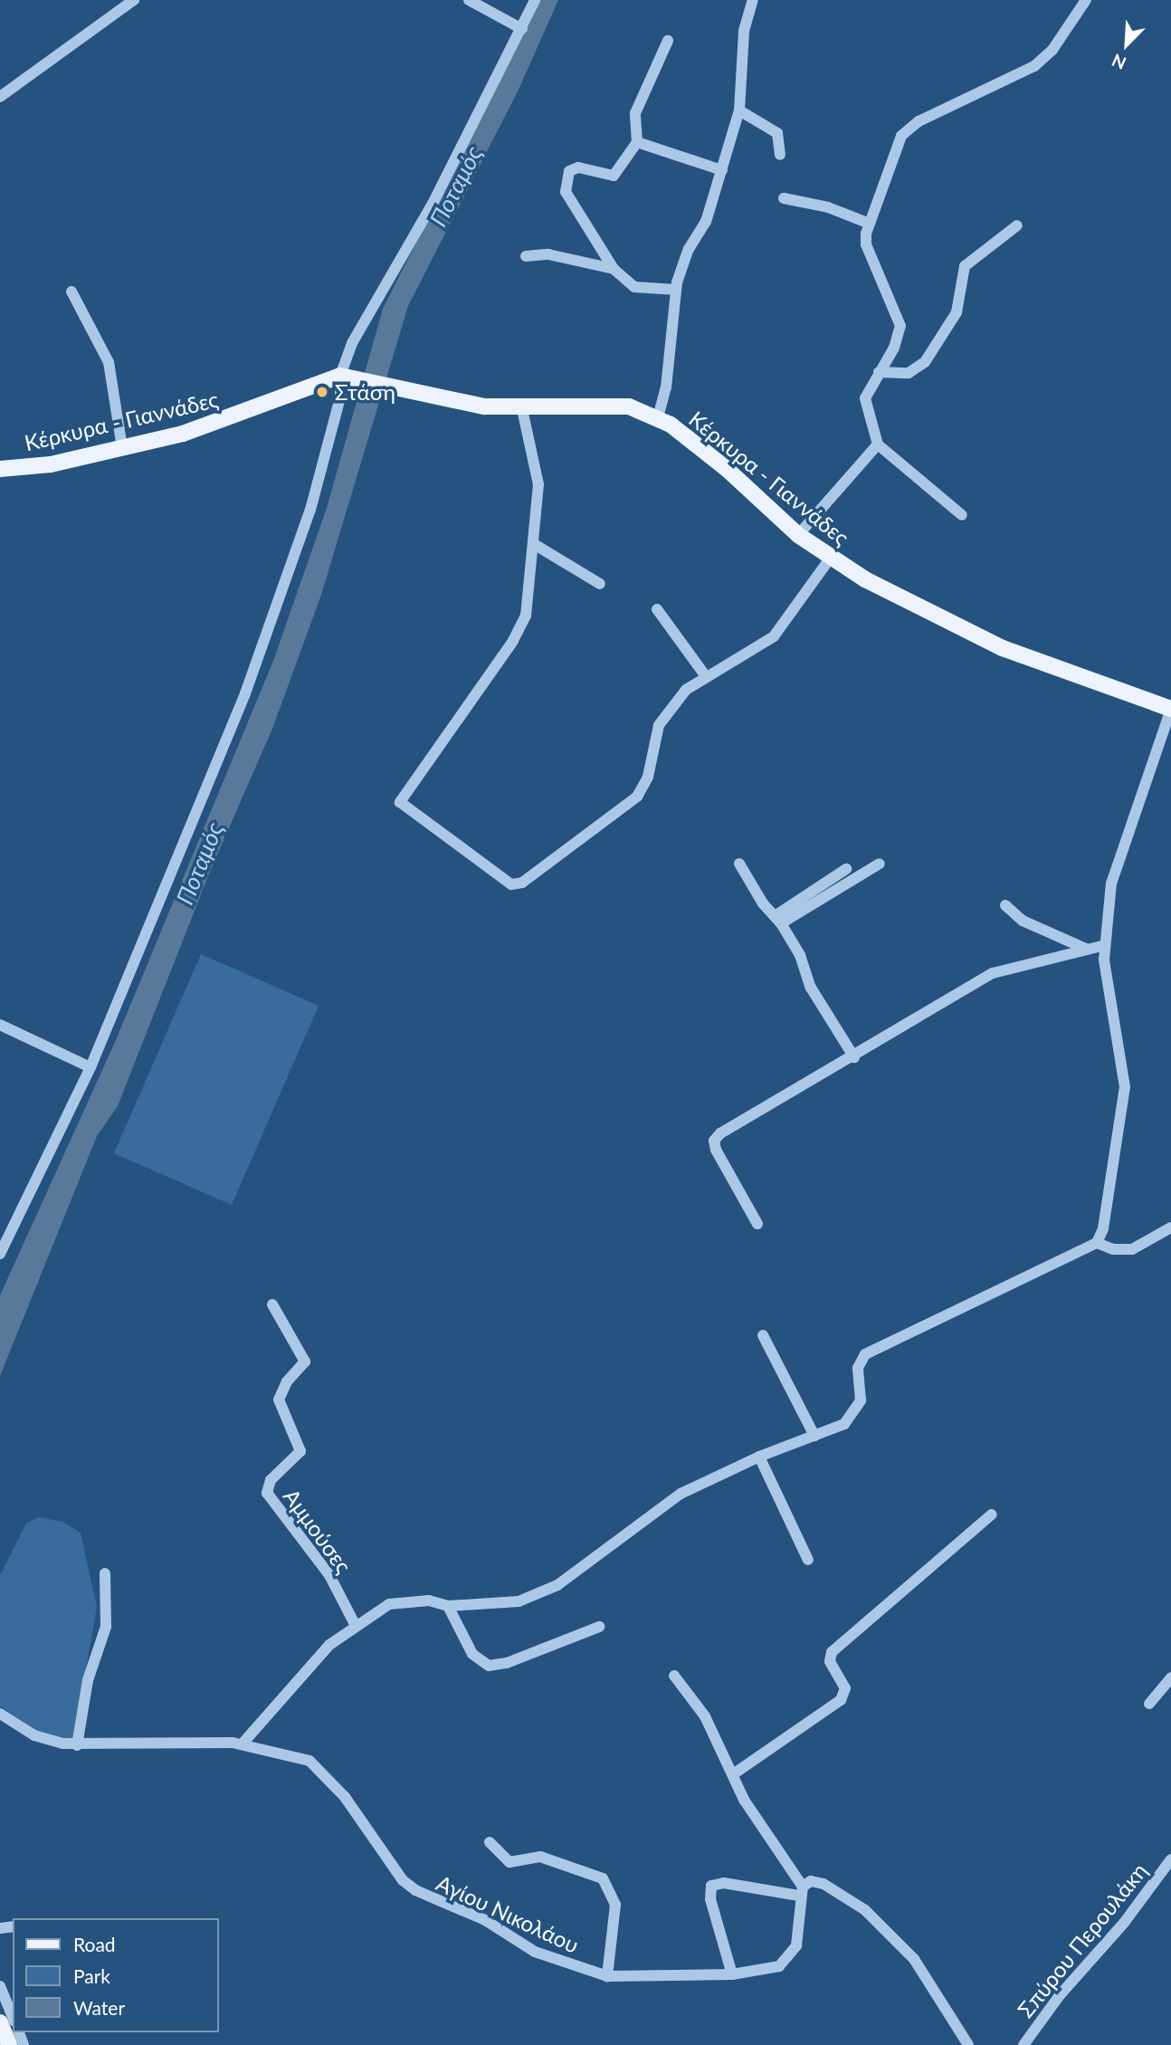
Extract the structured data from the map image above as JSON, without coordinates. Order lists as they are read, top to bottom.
{
  "streets": {
    "main road": ["Κέρκυρα - Γιαννάδες"],
    "street": ["Αμμούσες", "Αγίου Νικολάου", "Σπύρου Περουλάκη"]
  },
  "water": ["Ποταμός"],
  "places": ["Στάση"],
  "legend": ["Road", "Park", "Water"],
  "north": "bottom left"
}
